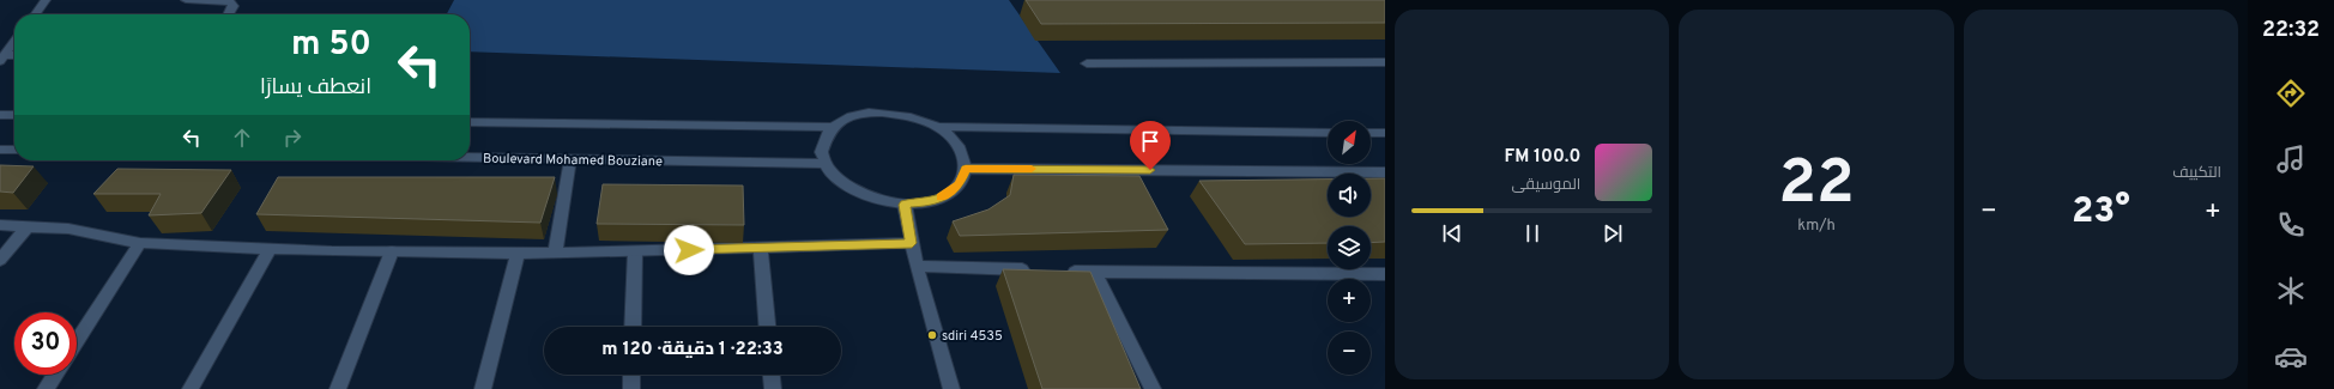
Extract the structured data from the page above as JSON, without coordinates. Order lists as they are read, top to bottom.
{
  "streets": {
    "street": ["Boulevard Mohamed Bouziane"]
  },
  "places": ["sdiri 4535"],
  "north": "top right",
  "page": {
    "tabs": "22:32",
    "tile": [
      "التكييف",
      ["22", "km/h"]
    ],
    "turn": ["50 m", "انعطف يسارًا"],
    "map_buttons": ["+", "−"],
    "song": ["100.0 FM", "الموسيقى"],
    "heat": ["−", "23°", "+"],
    "limit": "30",
    "trip": "22:33 · 1 دقيقة · 120 m"
  }
}
